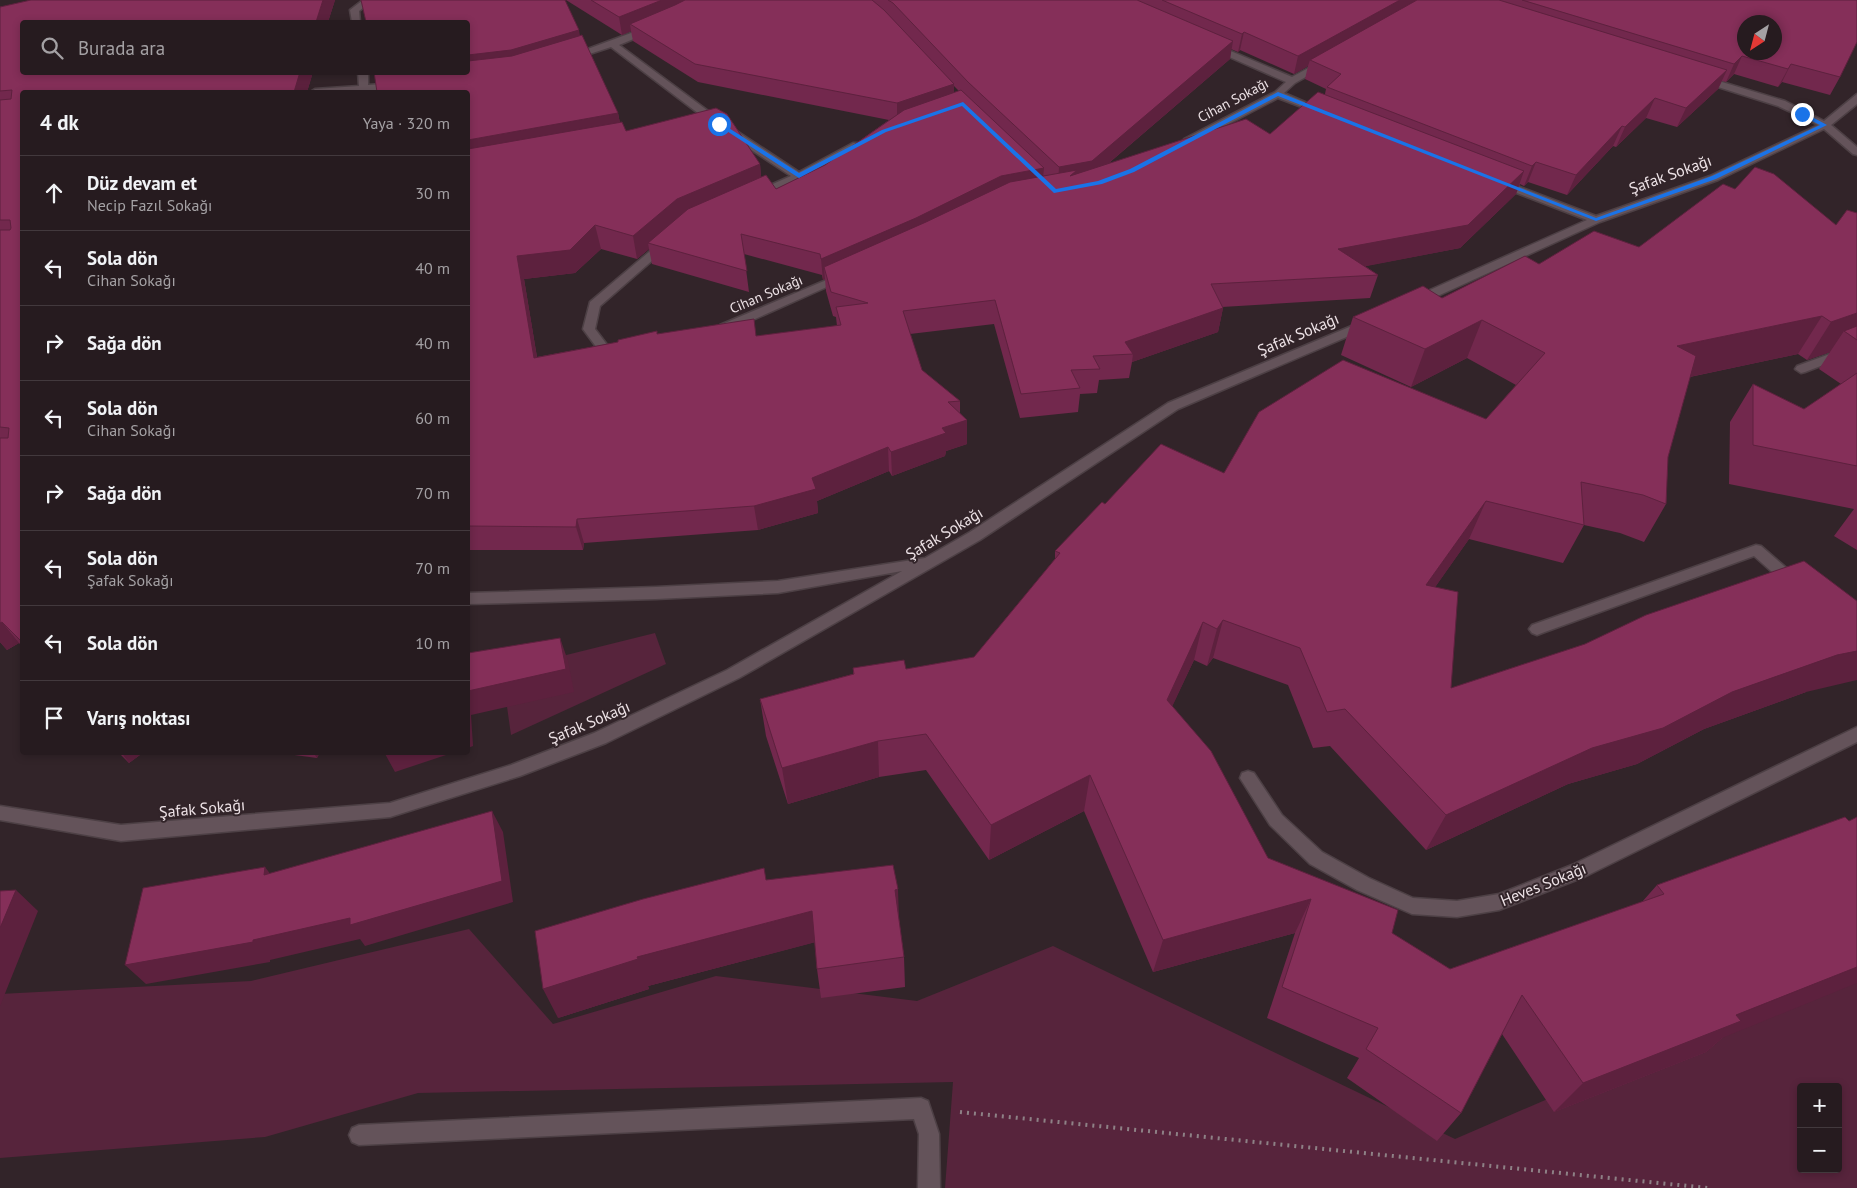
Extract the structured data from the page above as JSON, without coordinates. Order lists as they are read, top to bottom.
{
  "streets": {
    "street": ["Cihan Sokağı", "Şafak Sokağı", "Heves Sokağı"]
  },
  "north": "bottom left",
  "page": {
    "search": "Burada ara",
    "heading": ["4 dk", "Yaya · 320 m"],
    "list": [
      ["Düz devam et", "Necip Fazıl Sokağı", "30 m"],
      ["Sola dön", "Cihan Sokağı", "40 m"],
      ["Sağa dön", "40 m"],
      ["Sola dön", "Cihan Sokağı", "60 m"],
      ["Sağa dön", "70 m"],
      ["Sola dön", "Şafak Sokağı", "70 m"],
      ["Sola dön", "10 m"],
      "Varış noktası"
    ],
    "map_buttons": ["+", "−"]
  }
}
